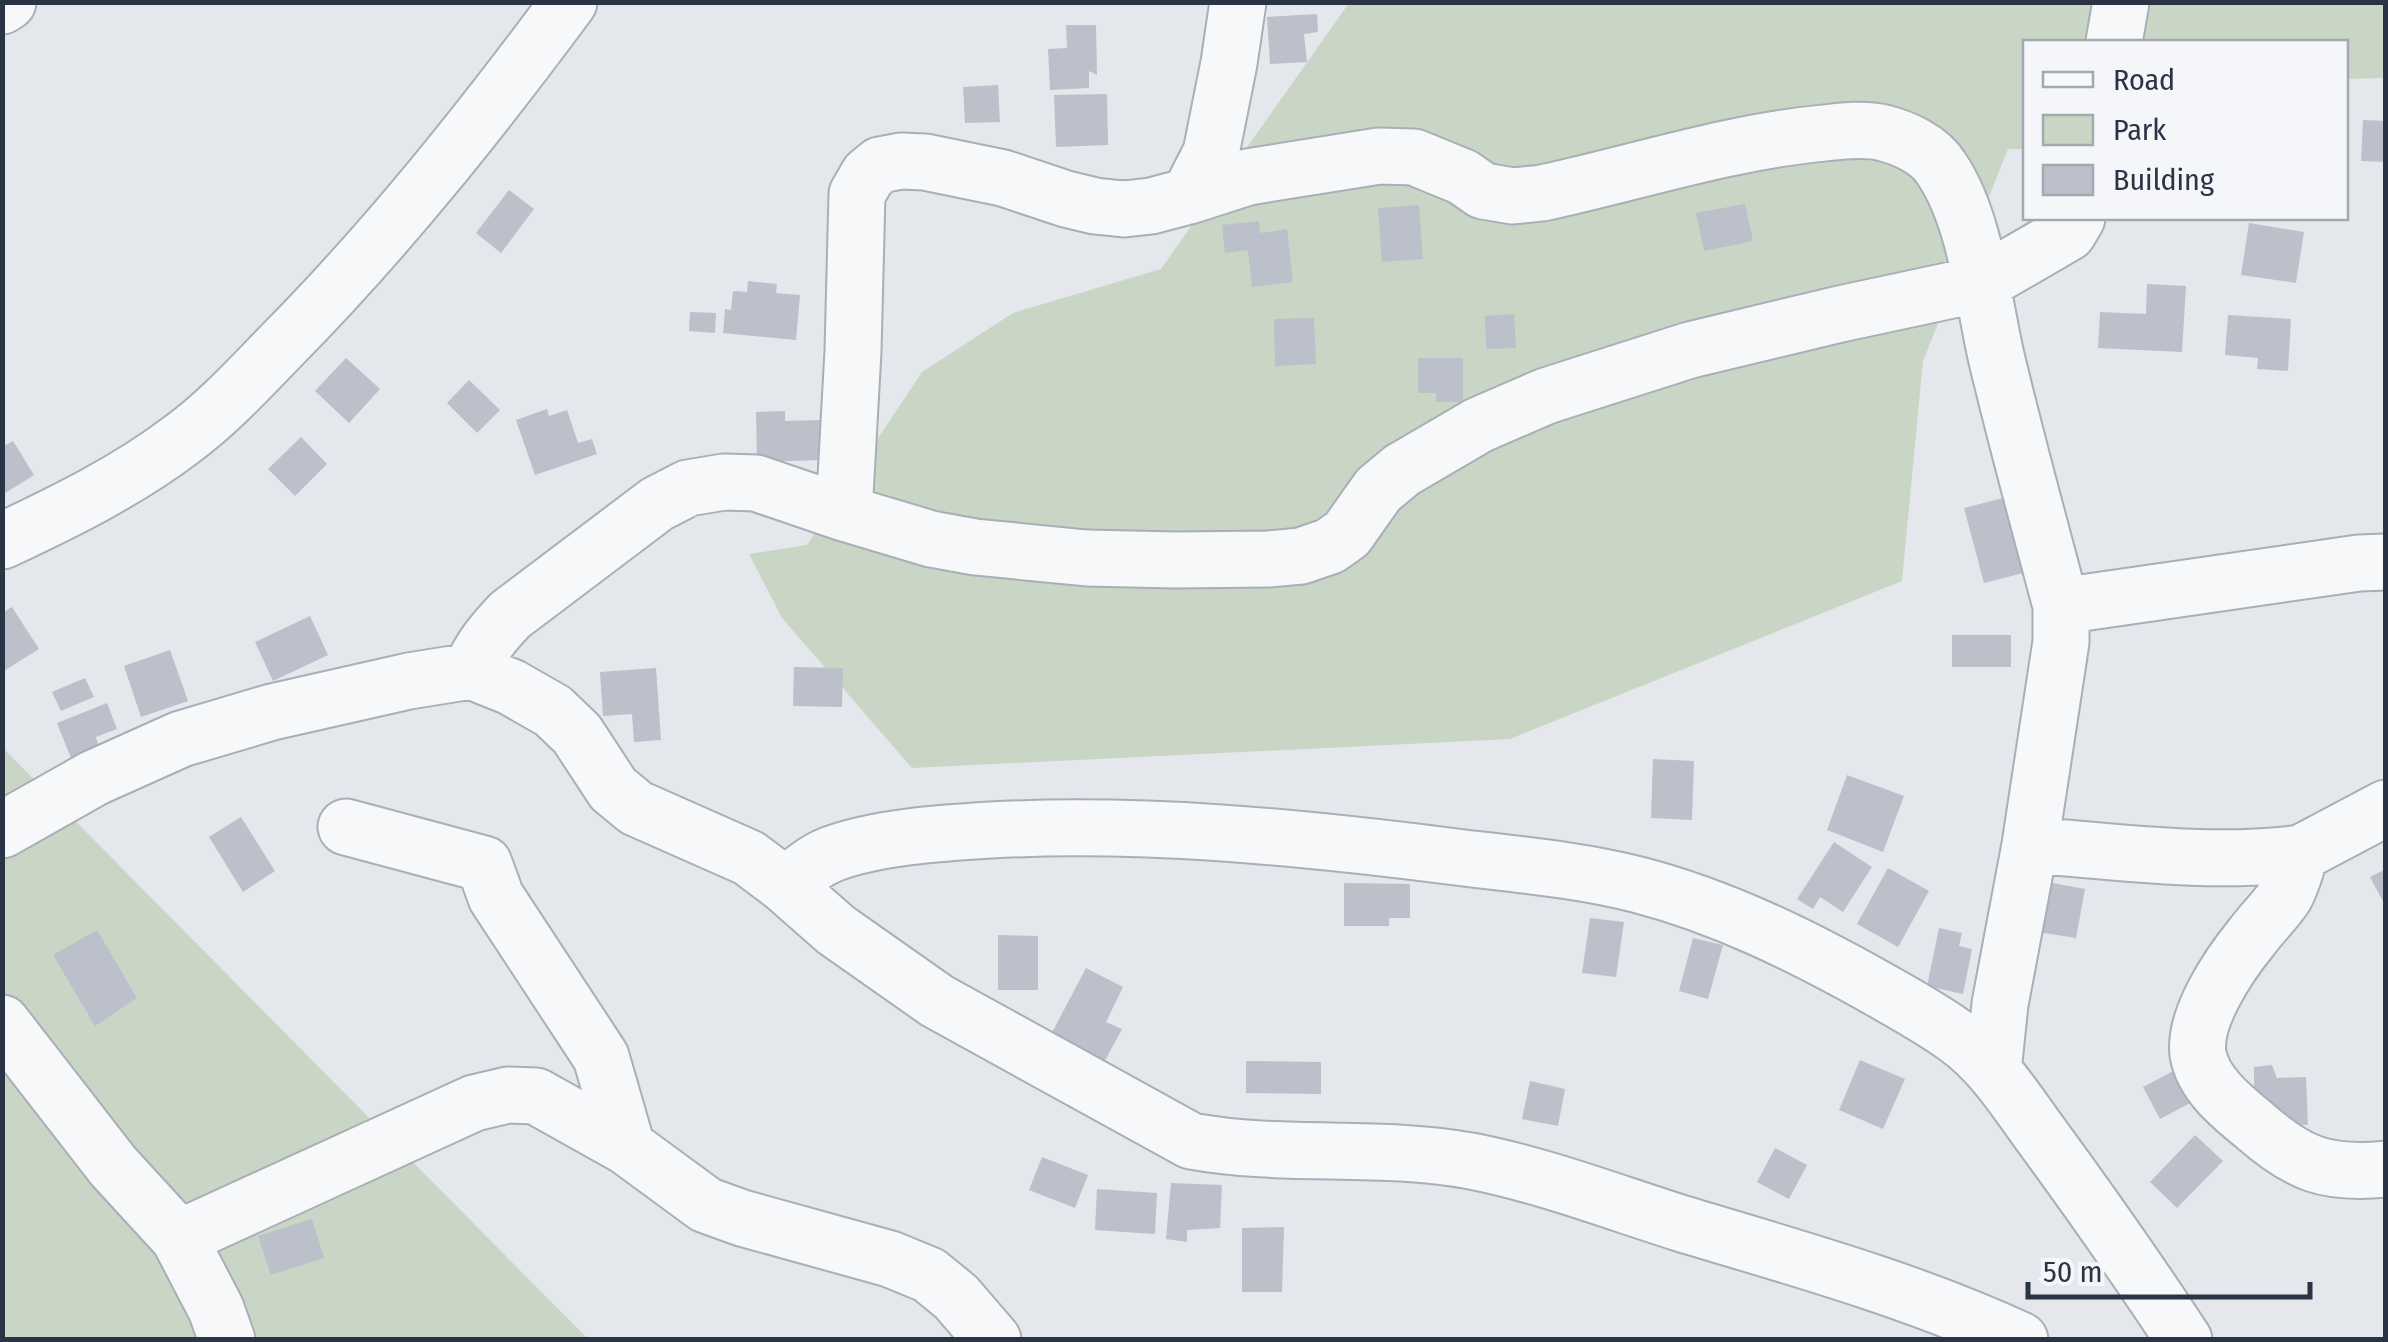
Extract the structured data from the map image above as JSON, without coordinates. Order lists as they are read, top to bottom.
{
  "legend": ["Road", "Park", "Building"],
  "scale_bar": "50 m"
}
